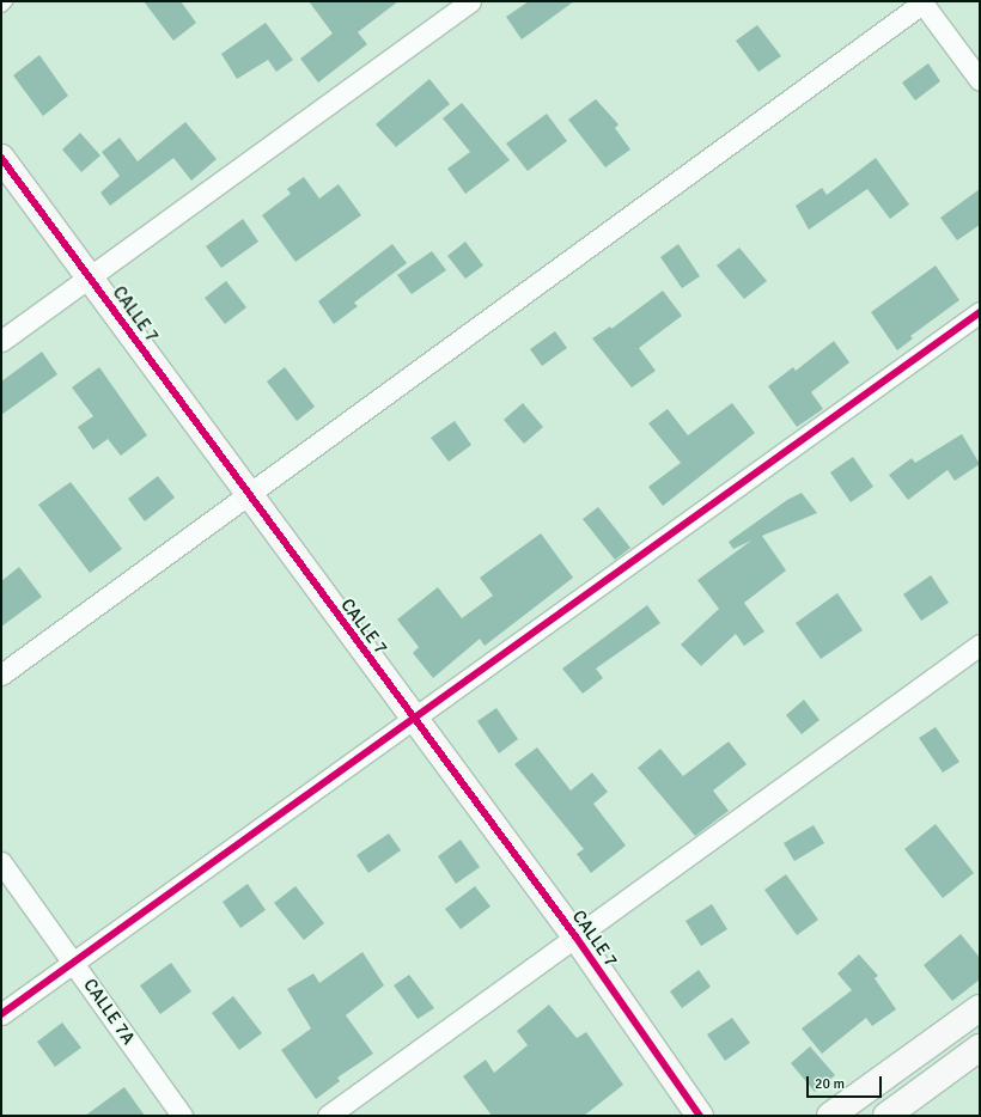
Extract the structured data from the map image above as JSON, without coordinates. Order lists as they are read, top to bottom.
{
  "streets": {
    "street": ["CALLE 7", "CALLE 7A"]
  },
  "scale_bar": "20 m"
}
